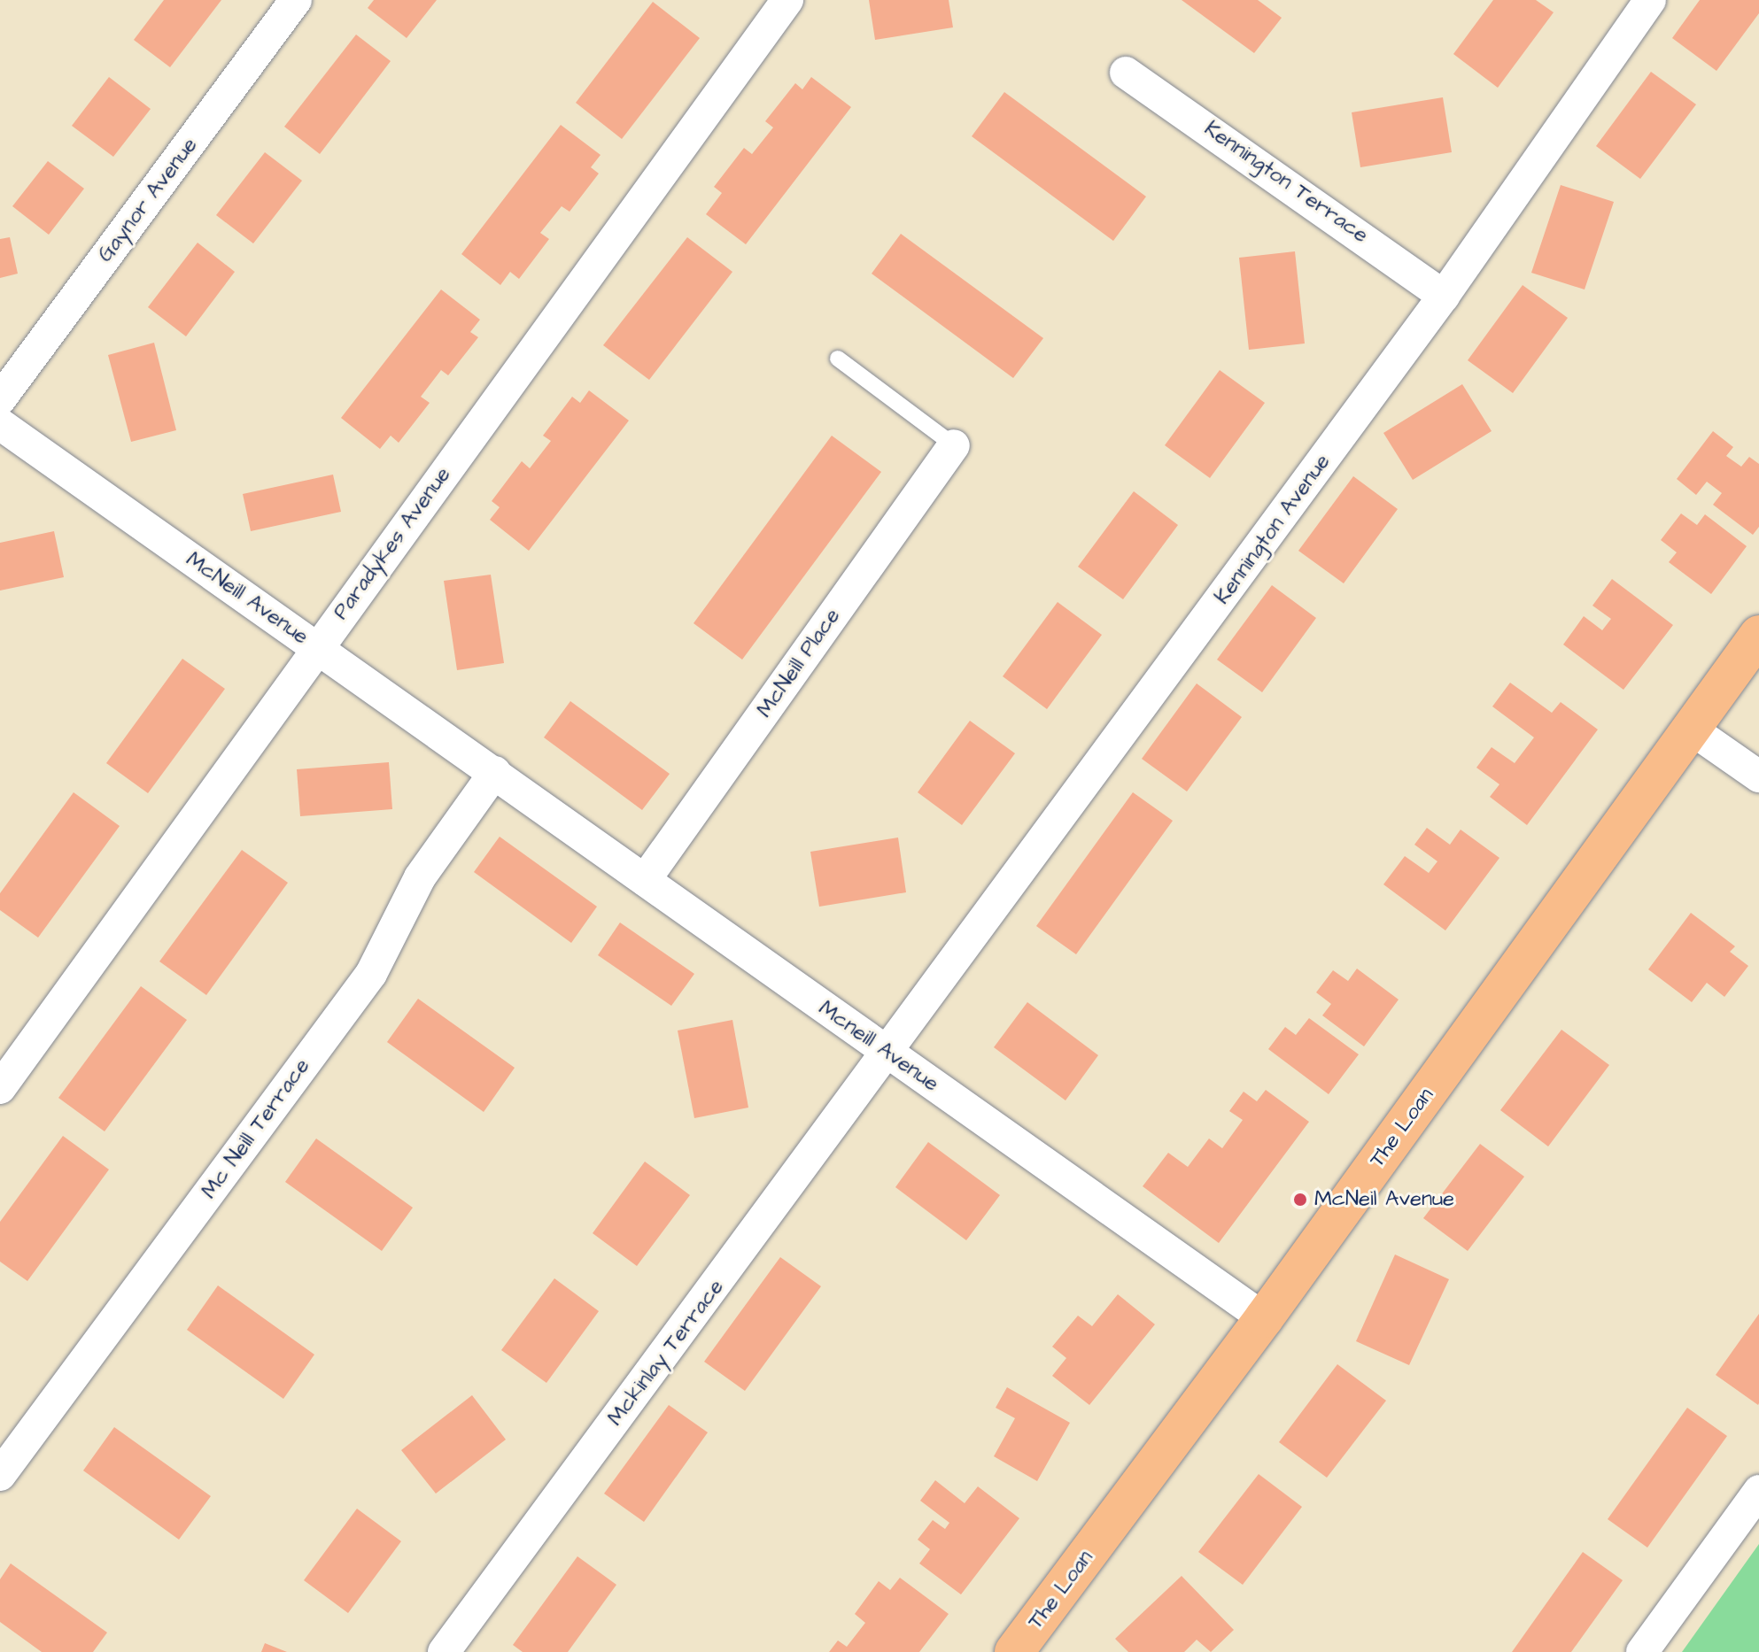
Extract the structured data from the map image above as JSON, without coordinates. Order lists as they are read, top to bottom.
{
  "streets": {
    "main road": ["The Loan"],
    "street": [
      "Kennington Terrace",
      "Gaynor Avenue",
      "Kennington Avenue",
      "Paradykes Avenue",
      "McNeill Avenue",
      "McNeill Place",
      "Mcneill Avenue",
      "Mc Neill Terrace",
      "Mckinlay Terrace"
    ]
  },
  "crossings": [
    ["Kennington Terrace", "Kennington Avenue"],
    ["Kennington Avenue", "Mcneill Avenue"],
    ["Kennington Avenue", "Mckinlay Terrace"],
    ["Paradykes Avenue", "McNeill Avenue"],
    ["McNeill Avenue", "Mcneill Avenue"],
    ["McNeill Avenue", "Mc Neill Terrace"],
    ["McNeill Place", "Mcneill Avenue"],
    ["Mcneill Avenue", "The Loan"],
    ["Mcneill Avenue", "Mc Neill Terrace"],
    ["Mcneill Avenue", "Mckinlay Terrace"]
  ],
  "places": ["McNeil Avenue"]
}
